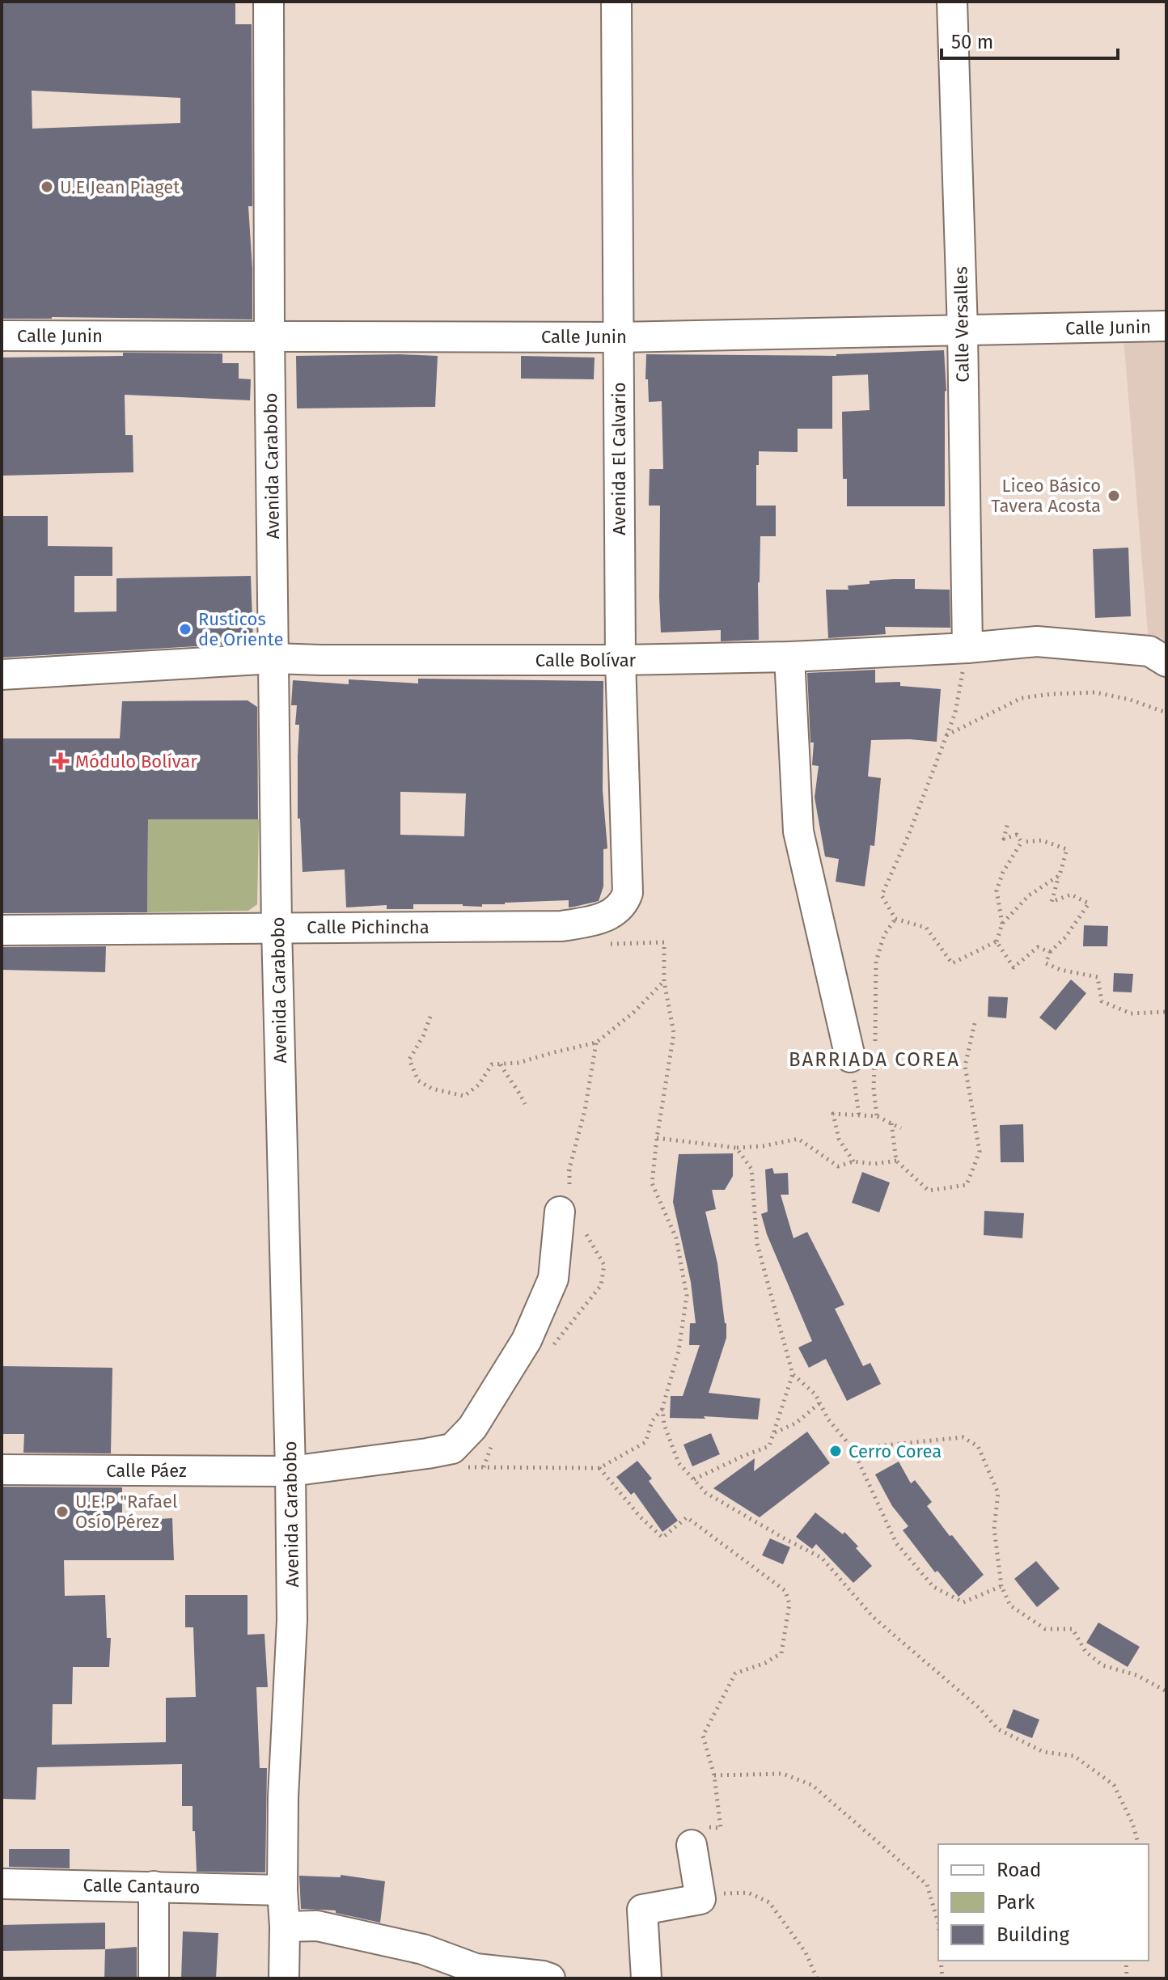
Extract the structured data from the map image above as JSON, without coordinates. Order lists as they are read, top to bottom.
{
  "streets": {
    "street": [
      "Calle Versalles",
      "Calle Junin",
      "Avenida El Calvario",
      "Avenida Carabobo",
      "Calle Bolívar",
      "Calle Pichincha",
      "Calle Páez",
      "Calle Cantauro"
    ]
  },
  "crossings": [
    ["Calle Versalles", "Calle Junin"],
    ["Calle Versalles", "Calle Bolívar"],
    ["Calle Junin", "Avenida El Calvario"],
    ["Calle Junin", "Avenida Carabobo"],
    ["Avenida El Calvario", "Calle Bolívar"],
    ["Avenida El Calvario", "Calle Pichincha"],
    ["Avenida Carabobo", "Calle Bolívar"],
    ["Avenida Carabobo", "Calle Pichincha"],
    ["Avenida Carabobo", "Calle Páez"],
    ["Avenida Carabobo", "Calle Cantauro"]
  ],
  "districts": ["BARRIADA COREA"],
  "places": {
    "other": [
      "U.E Jean Piaget",
      "Liceo Básico Tavera Acosta",
      "Rusticos de Oriente",
      "Cerro Corea",
      "U.E.P \"Rafael Osío Pérez"
    ],
    "health": ["Módulo Bolívar"]
  },
  "legend": ["Road", "Park", "Building"],
  "scale_bar": "50 m"
}
